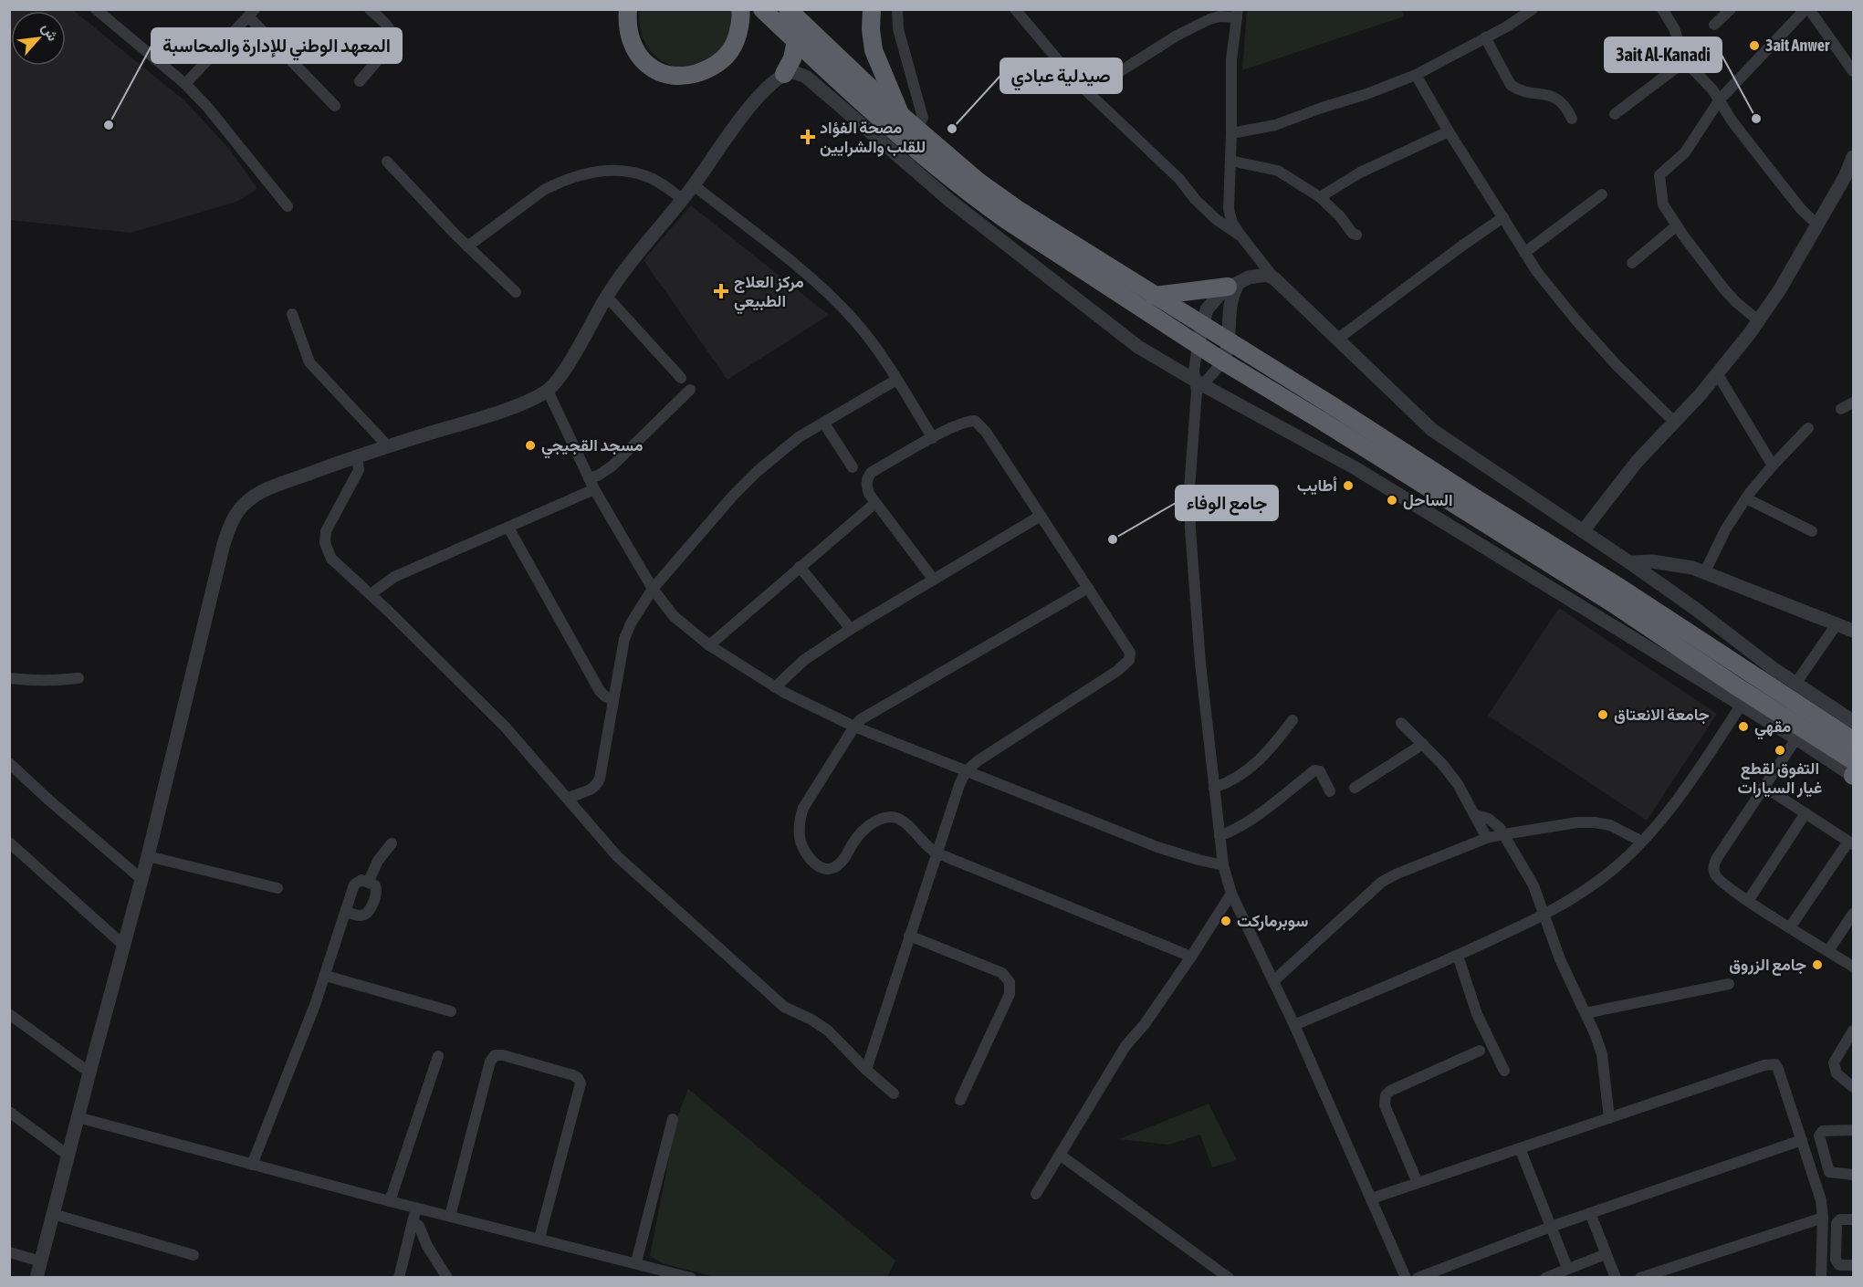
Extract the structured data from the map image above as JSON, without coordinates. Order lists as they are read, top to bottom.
{
  "places": {
    "other": [
      "3ait Anwer",
      "3ait Al-Kanadi",
      "المعهد الوطني للإدارة والمحاسبة",
      "صيدلية عبادي",
      "مسجد القجيجي",
      "أطايب",
      "الساحل",
      "جامع الوفاء",
      "جامعة الانعتاق",
      "مقهي",
      "التفوق لقطع غيار السيارات",
      "سوبرماركت",
      "جامع الزروق"
    ],
    "health": ["مصحة الفؤاد للقلب والشرايين", "مركز العلاج الطبيعي"]
  },
  "north": "top right"
}
